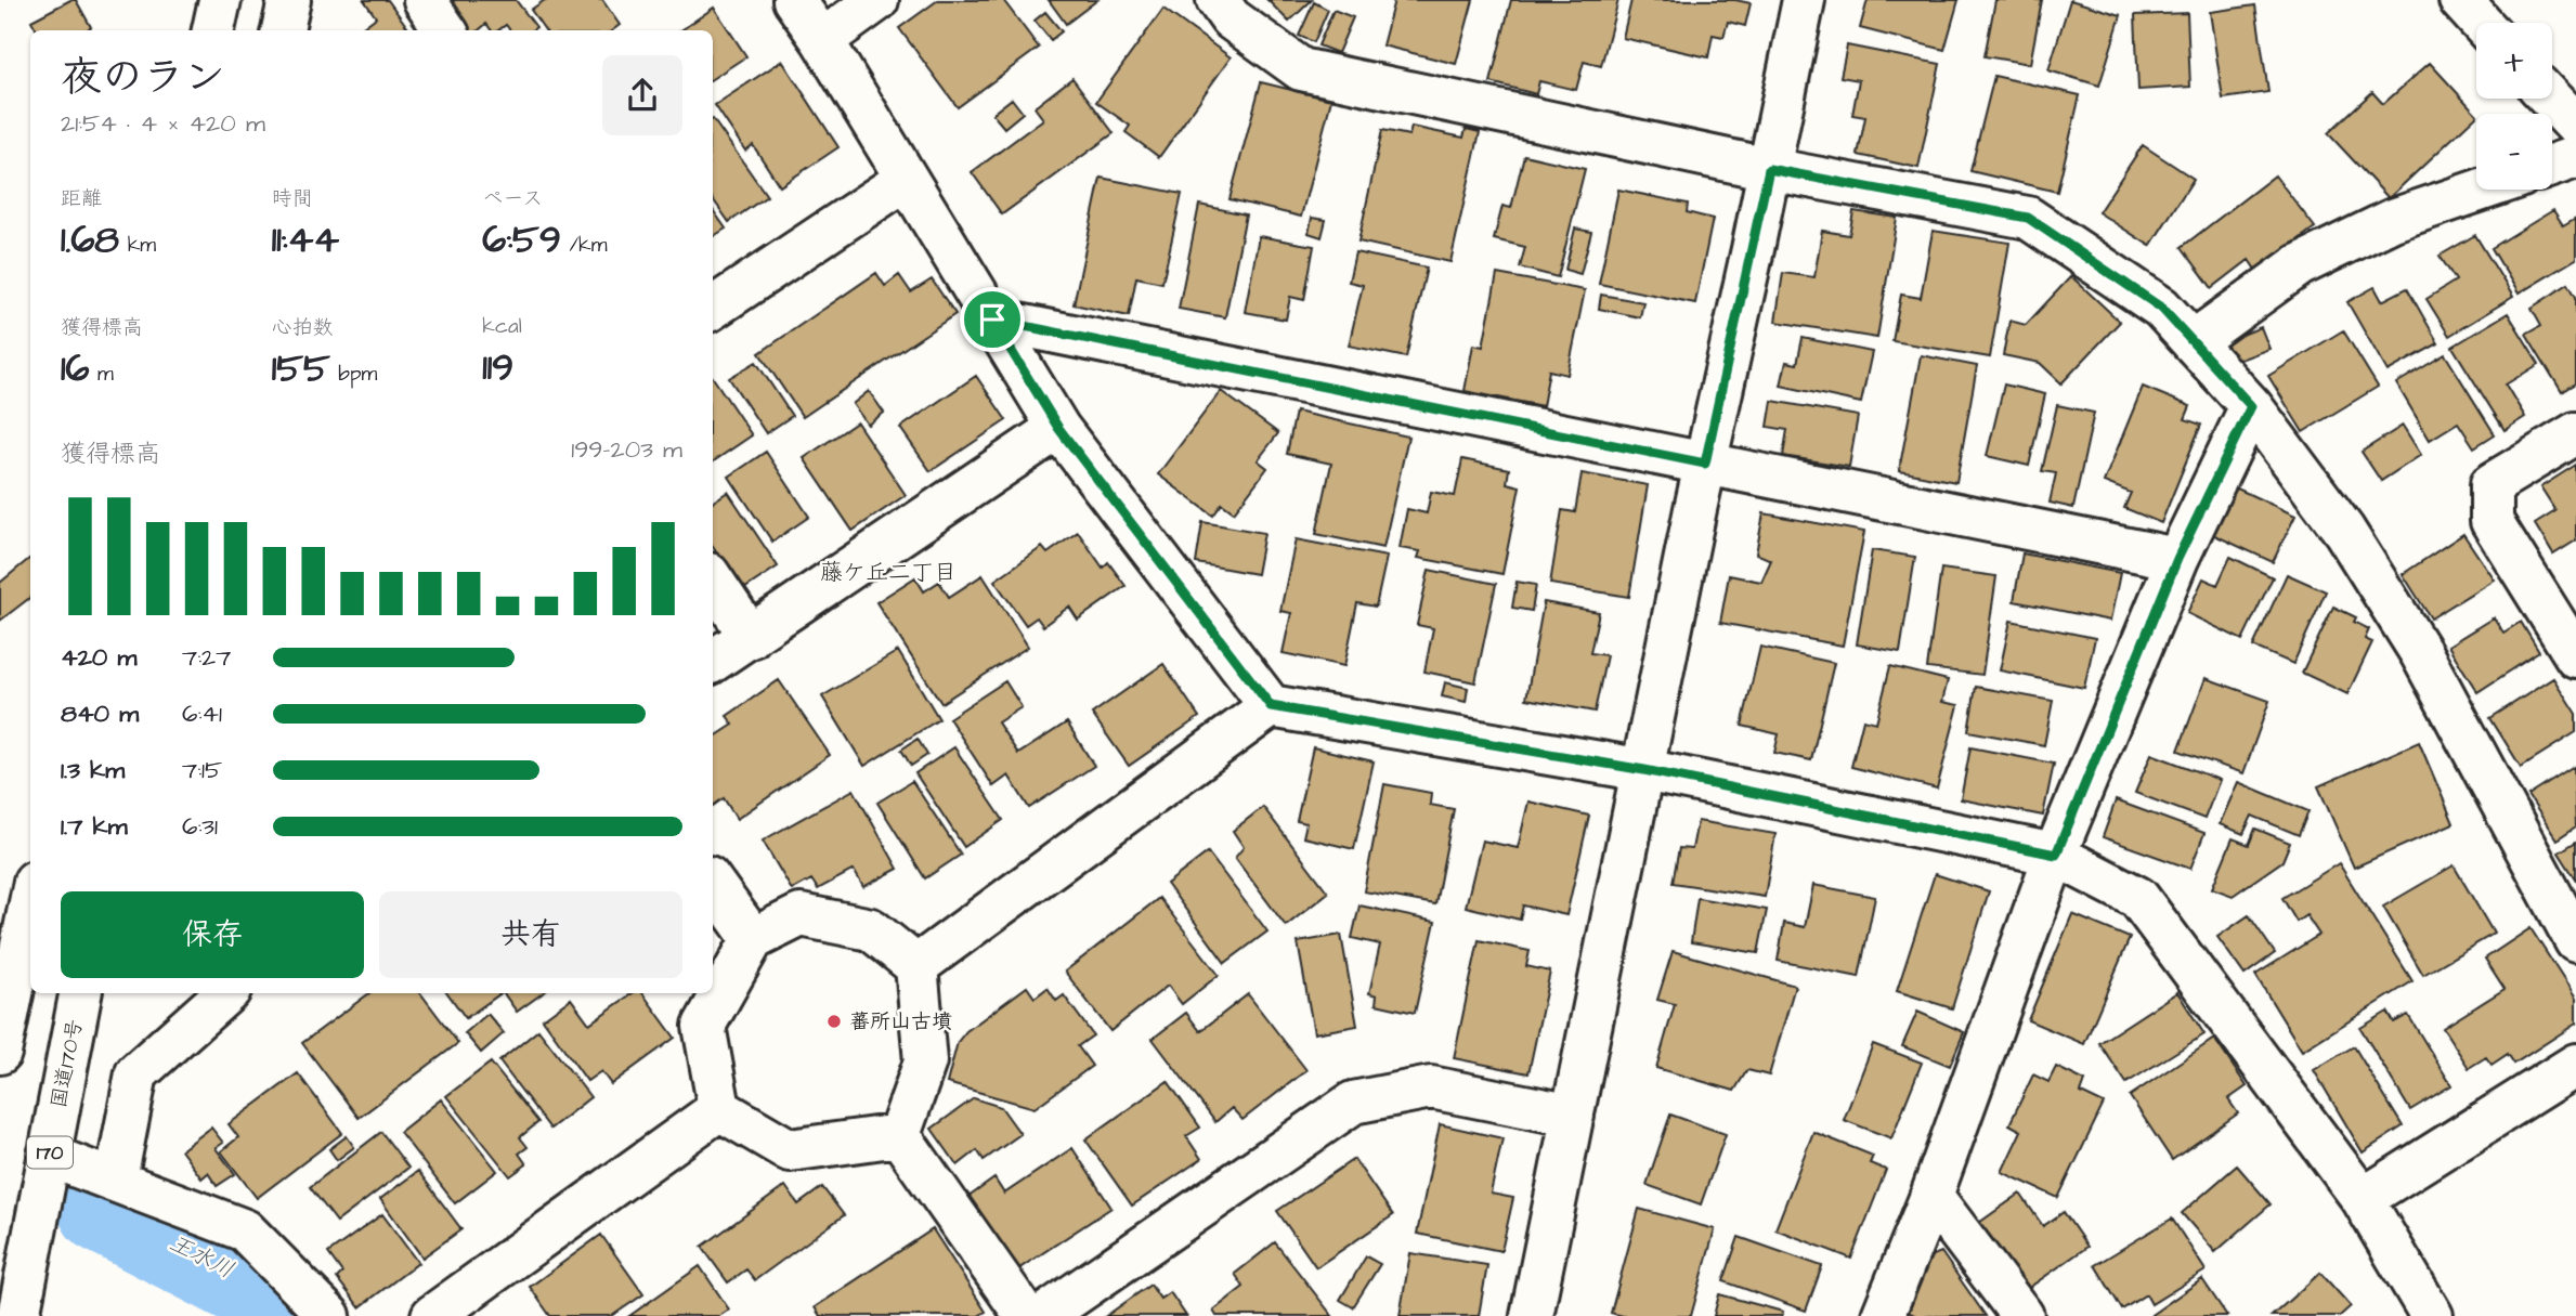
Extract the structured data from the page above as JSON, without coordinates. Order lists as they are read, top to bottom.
{
  "streets": {
    "main road": ["国道170号", "170"]
  },
  "districts": ["藤ケ丘二丁目"],
  "water": ["王水川"],
  "places": ["蕃所山古墳"],
  "page": {
    "map_buttons": ["+", "−"],
    "heading": ["夜のラン", "21:54 · 4 × 420 m"],
    "stats": [
      ["距離", "1.68 km"],
      ["時間", "11:44"],
      ["ペース", "6:59 /km"],
      ["獲得標高", "16 m"],
      ["心拍数", "155 bpm"],
      ["kcal", "119"]
    ],
    "chart": ["獲得標高", "199–203 m"],
    "list": [
      {
        "name": "420 m",
        "note": "7:27"
      },
      {
        "name": "840 m",
        "note": "6:41"
      },
      {
        "name": "1.3 km",
        "note": "7:15"
      },
      {
        "name": "1.7 km",
        "note": "6:31"
      }
    ],
    "buttons": ["保存", "共有"]
  }
}
